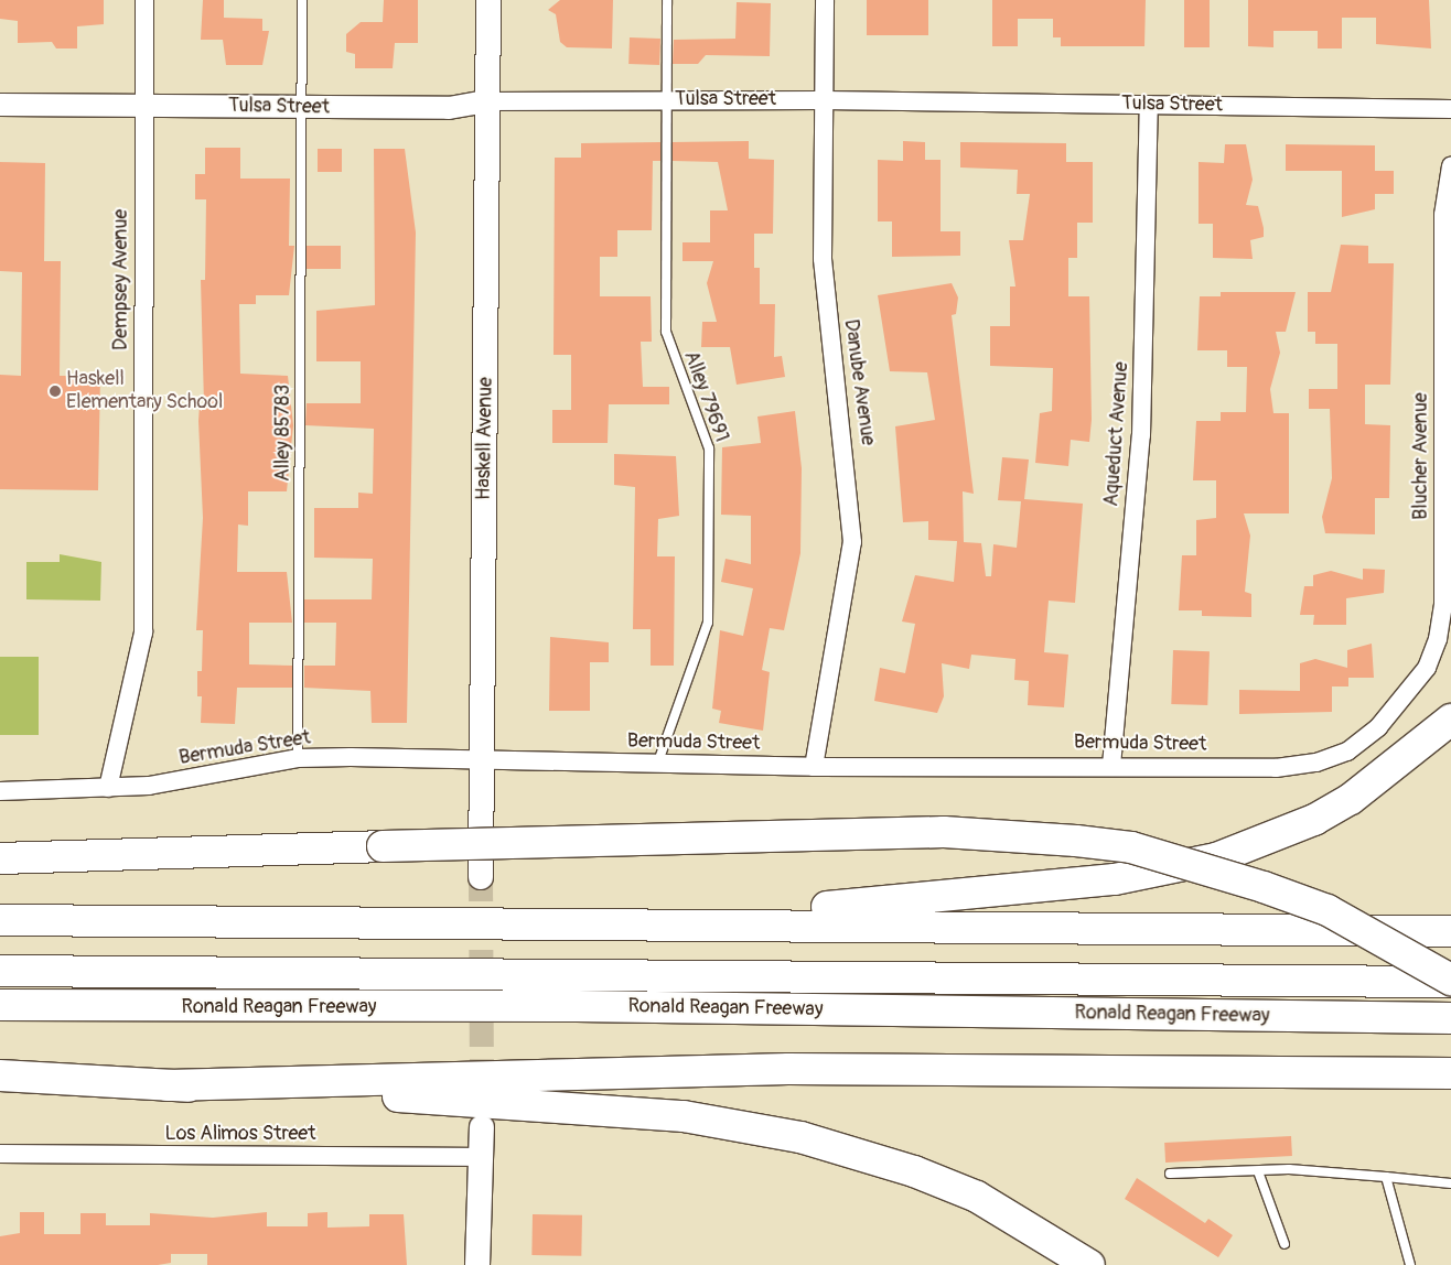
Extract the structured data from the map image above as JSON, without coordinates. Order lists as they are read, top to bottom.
{
  "streets": {
    "highway": ["Ronald Reagan Freeway"],
    "main road": ["Haskell Avenue"],
    "street": [
      "Tulsa Street",
      "Dempsey Avenue",
      "Danube Avenue",
      "Aqueduct Avenue",
      "Blucher Avenue",
      "Bermuda Street",
      "Los Alimos Street"
    ],
    "lane": ["Alley 79691", "Alley 85783"]
  },
  "crossings": [
    ["Tulsa Street", "Dempsey Avenue"],
    ["Tulsa Street", "Danube Avenue"],
    ["Tulsa Street", "Alley 79691"],
    ["Tulsa Street", "Alley 85783"],
    ["Tulsa Street", "Aqueduct Avenue"],
    ["Tulsa Street", "Haskell Avenue"],
    ["Dempsey Avenue", "Bermuda Street"],
    ["Danube Avenue", "Bermuda Street"],
    ["Alley 79691", "Bermuda Street"],
    ["Alley 85783", "Bermuda Street"],
    ["Aqueduct Avenue", "Bermuda Street"],
    ["Haskell Avenue", "Bermuda Street"],
    ["Blucher Avenue", "Bermuda Street"]
  ],
  "places": ["Haskell Elementary School"]
}
